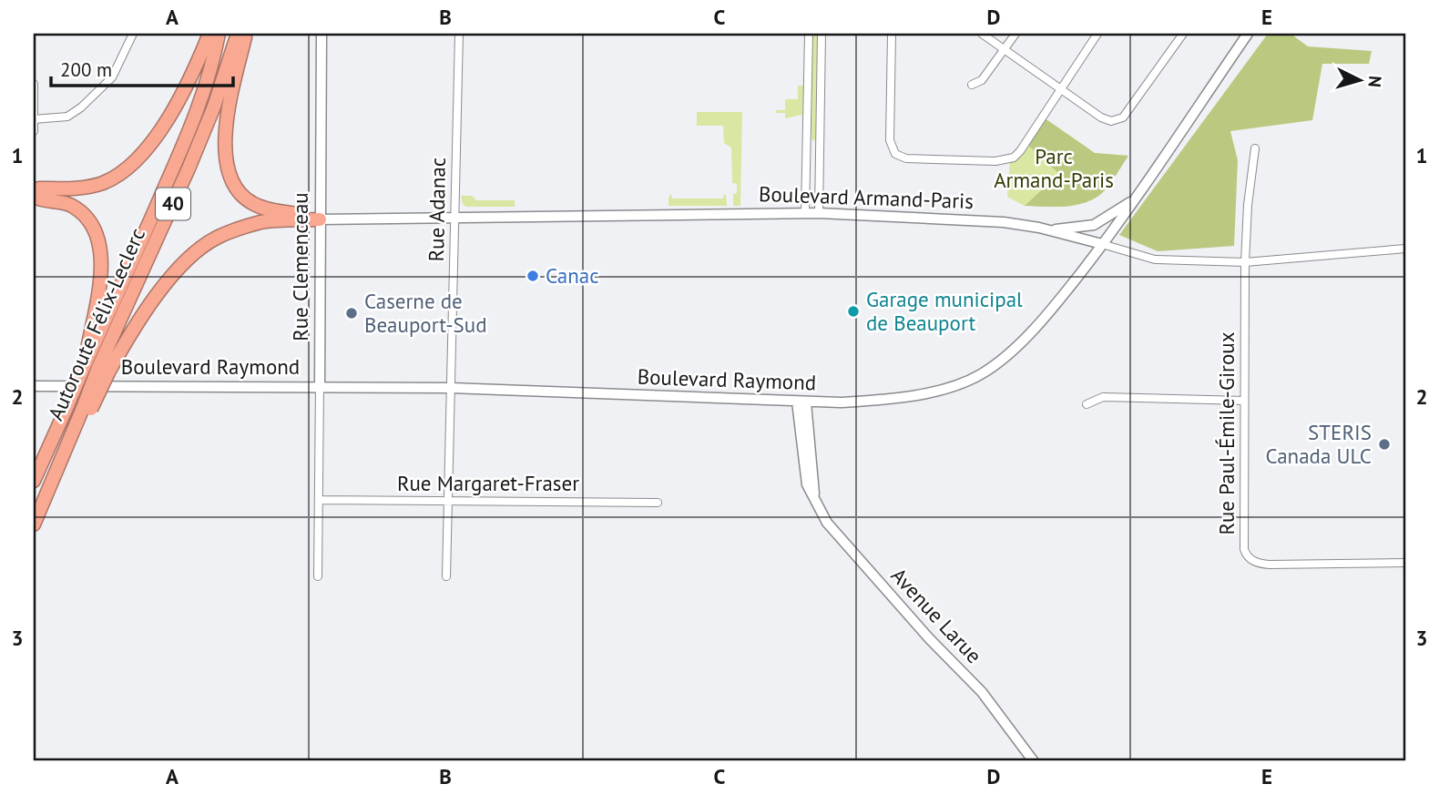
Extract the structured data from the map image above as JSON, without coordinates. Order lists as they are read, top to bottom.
{
  "streets": {
    "highway": ["40", "Autoroute Félix-Leclerc"],
    "street": [
      "Boulevard Armand-Paris",
      "Rue Adanac",
      "Rue Clemenceau",
      "Boulevard Raymond",
      "Rue Paul-Émile-Giroux",
      "Rue Margaret-Fraser",
      "Avenue Larue"
    ]
  },
  "crossings": [
    ["Boulevard Armand-Paris", "Rue Adanac"],
    ["Boulevard Armand-Paris", "Rue Clemenceau"],
    ["Boulevard Armand-Paris", "Boulevard Raymond"],
    ["Boulevard Armand-Paris", "Rue Paul-Émile-Giroux"],
    ["Rue Adanac", "Boulevard Raymond"],
    ["Rue Adanac", "Rue Margaret-Fraser"],
    ["Rue Clemenceau", "Boulevard Raymond"],
    ["Rue Clemenceau", "Rue Margaret-Fraser"],
    ["Boulevard Raymond", "Avenue Larue"]
  ],
  "parks": ["Parc Armand-Paris"],
  "places": [
    "Canac",
    "Garage municipal de Beauport",
    "Caserne de Beauport-Sud",
    "STERIS Canada ULC"
  ],
  "scale_bar": "200 m",
  "north": "right",
  "grid": {
    "columns": [
      "A",
      "B",
      "C",
      "D",
      "E"
    ],
    "rows": ["1", "2", "3"]
  }
}
